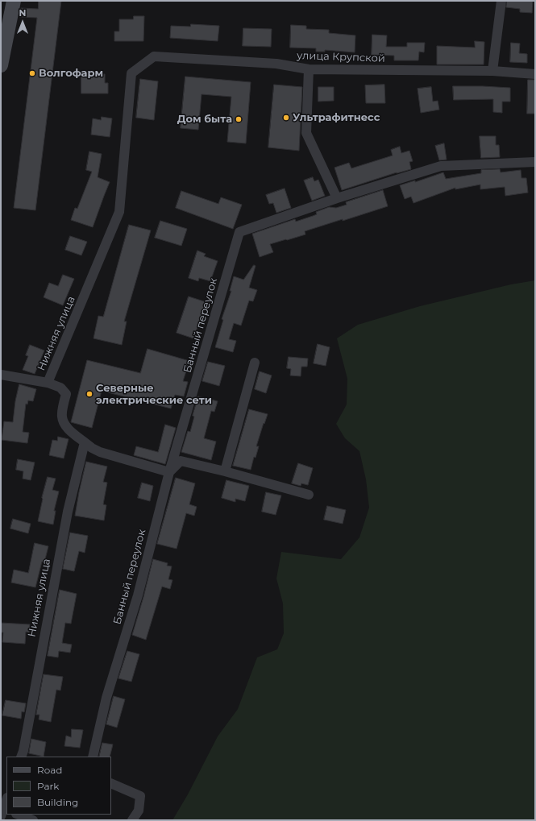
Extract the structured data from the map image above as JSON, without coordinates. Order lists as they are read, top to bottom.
{
  "streets": {
    "street": ["улица Крупской", "Банный переулок", "Нижняя улица"]
  },
  "crossings": [
    ["улица Крупской", "Нижняя улица"]
  ],
  "places": [
    "Волгофарм",
    "Ультрафитнесс",
    "Дом быта",
    "Северные электрические сети"
  ],
  "legend": ["Road", "Park", "Building"],
  "north": "top"
}
